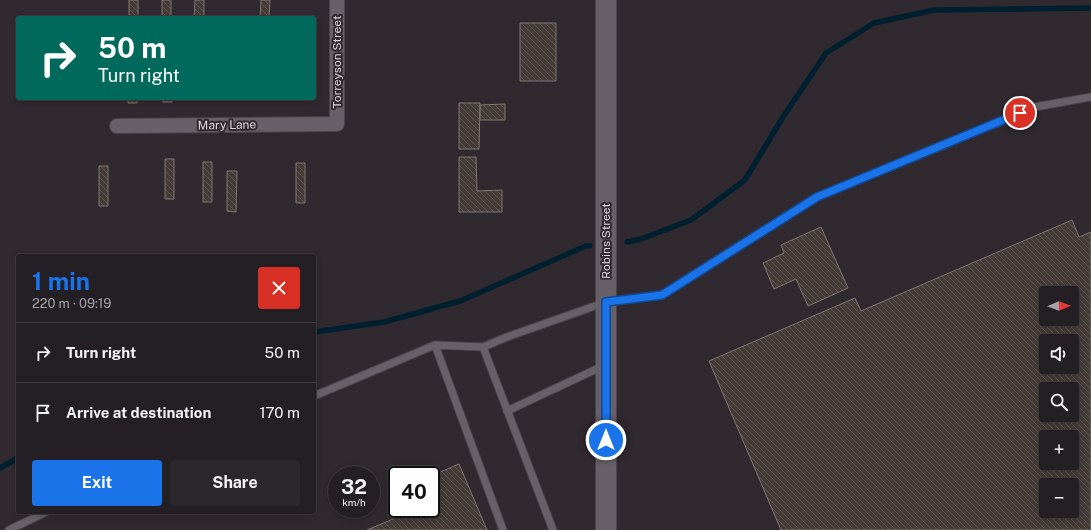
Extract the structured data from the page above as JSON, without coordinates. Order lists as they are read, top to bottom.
{
  "streets": {
    "street": ["Torreyson Street", "Mary Lane", "Robins Street"]
  },
  "crossings": [
    ["Torreyson Street", "Mary Lane"]
  ],
  "north": "right",
  "page": {
    "turn": ["50 m", "Turn right"],
    "heading": ["1 min", "220 m · 09:19"],
    "map_buttons": ["+", "−"],
    "list": [
      {
        "name": "Turn right",
        "value": "50 m"
      },
      {
        "name": "Arrive at destination",
        "value": "170 m"
      }
    ],
    "buttons": ["Exit", "Share"],
    "speed": "32 km/h",
    "limit": "40"
  }
}
